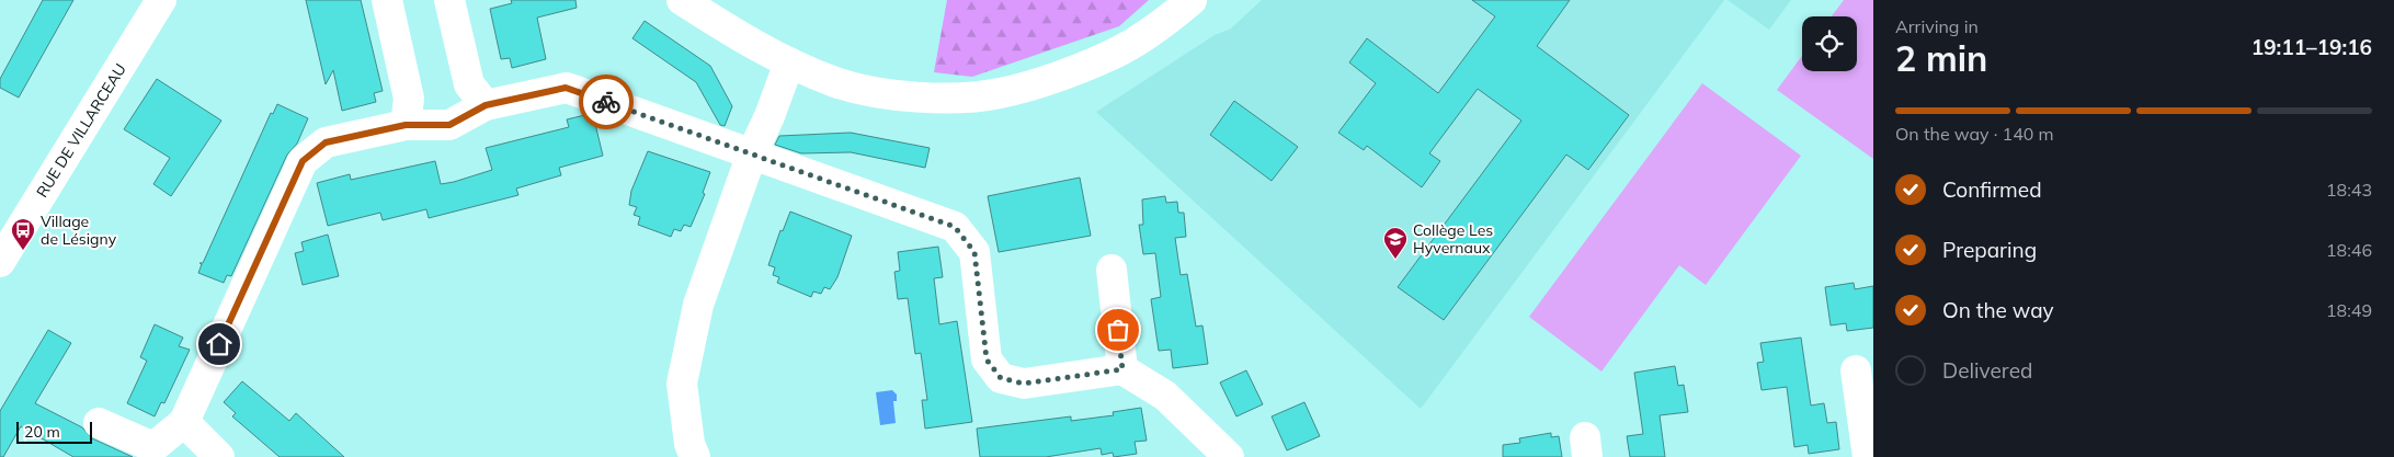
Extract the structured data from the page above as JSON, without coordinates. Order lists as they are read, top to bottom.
{
  "streets": {
    "street": ["RUE DE VILLARCEAU"]
  },
  "places": {
    "bus stop": ["Village de Lésigny"],
    "school or university": ["Collège Les Hyvernaux"]
  },
  "scale_bar": "20 m",
  "page": {
    "heading": ["2 min", "Arriving in", "19:11–19:16"],
    "bar": "On the way · 140 m",
    "list": [
      ["Confirmed", "18:43"],
      ["Preparing", "18:46"],
      ["On the way", "18:49"],
      "Delivered"
    ],
    "scale": "20 m"
  }
}
